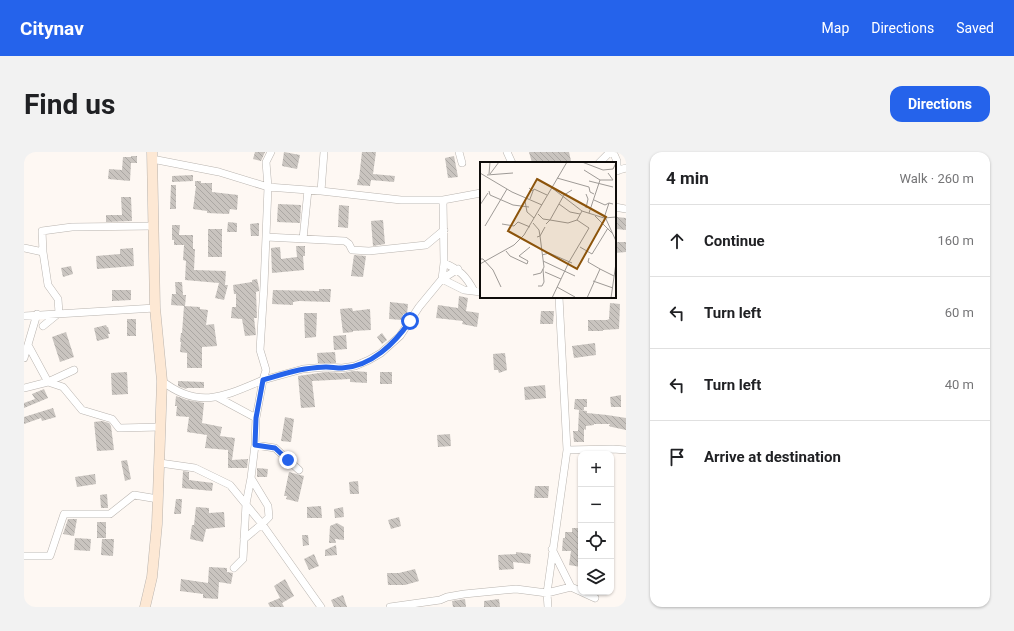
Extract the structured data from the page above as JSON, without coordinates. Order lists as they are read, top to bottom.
{
  "page": {
    "header": "Citynav",
    "nav": ["Map", "Directions", "Saved"],
    "buttons": "Directions",
    "title": "Find us",
    "heading": ["4 min", "Walk · 260 m"],
    "list": [
      ["Continue", "160 m"],
      ["Turn left", "60 m"],
      ["Turn left", "40 m"],
      "Arrive at destination"
    ],
    "map_buttons": ["+", "−"]
  }
}
